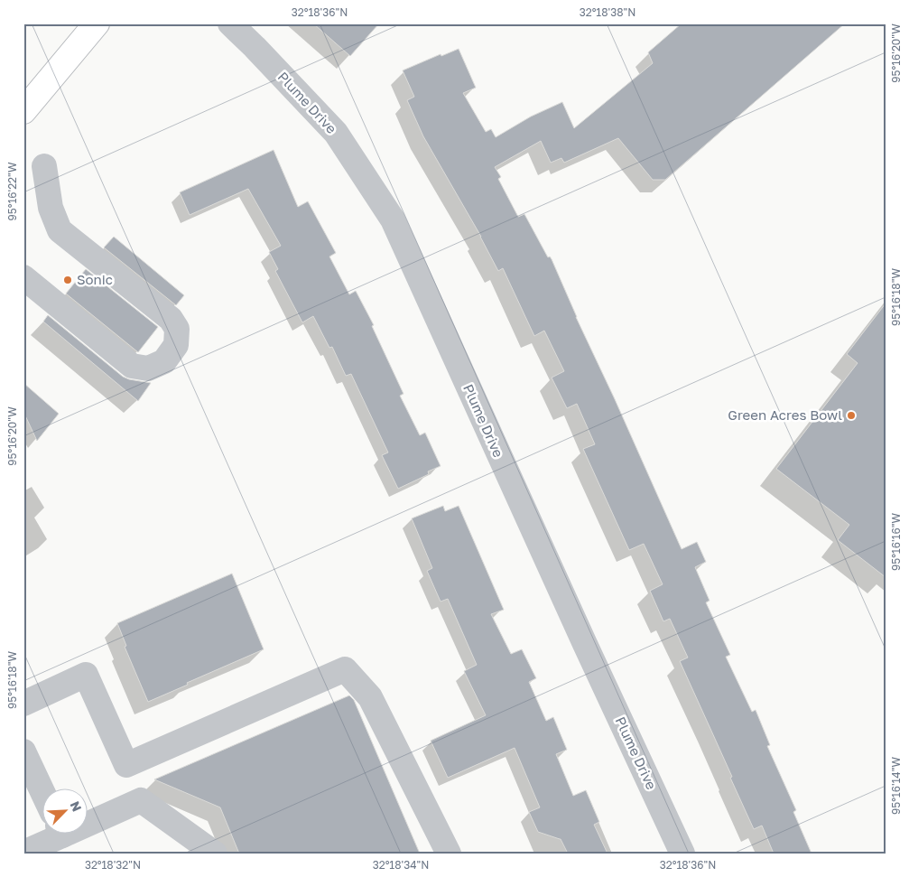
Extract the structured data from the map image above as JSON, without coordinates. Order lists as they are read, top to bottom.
{
  "streets": {
    "street": ["Plume Drive"]
  },
  "places": ["Sonic", "Green Acres Bowl"],
  "north": "top right",
  "coordinates": [
    "32°18'36\"N",
    "32°18'38\"N",
    "95°16'20\"W",
    "95°16'22\"W",
    "95°16'18\"W",
    "95°16'16\"W",
    "95°16'14\"W",
    "32°18'32\"N",
    "32°18'34\"N"
  ]
}
